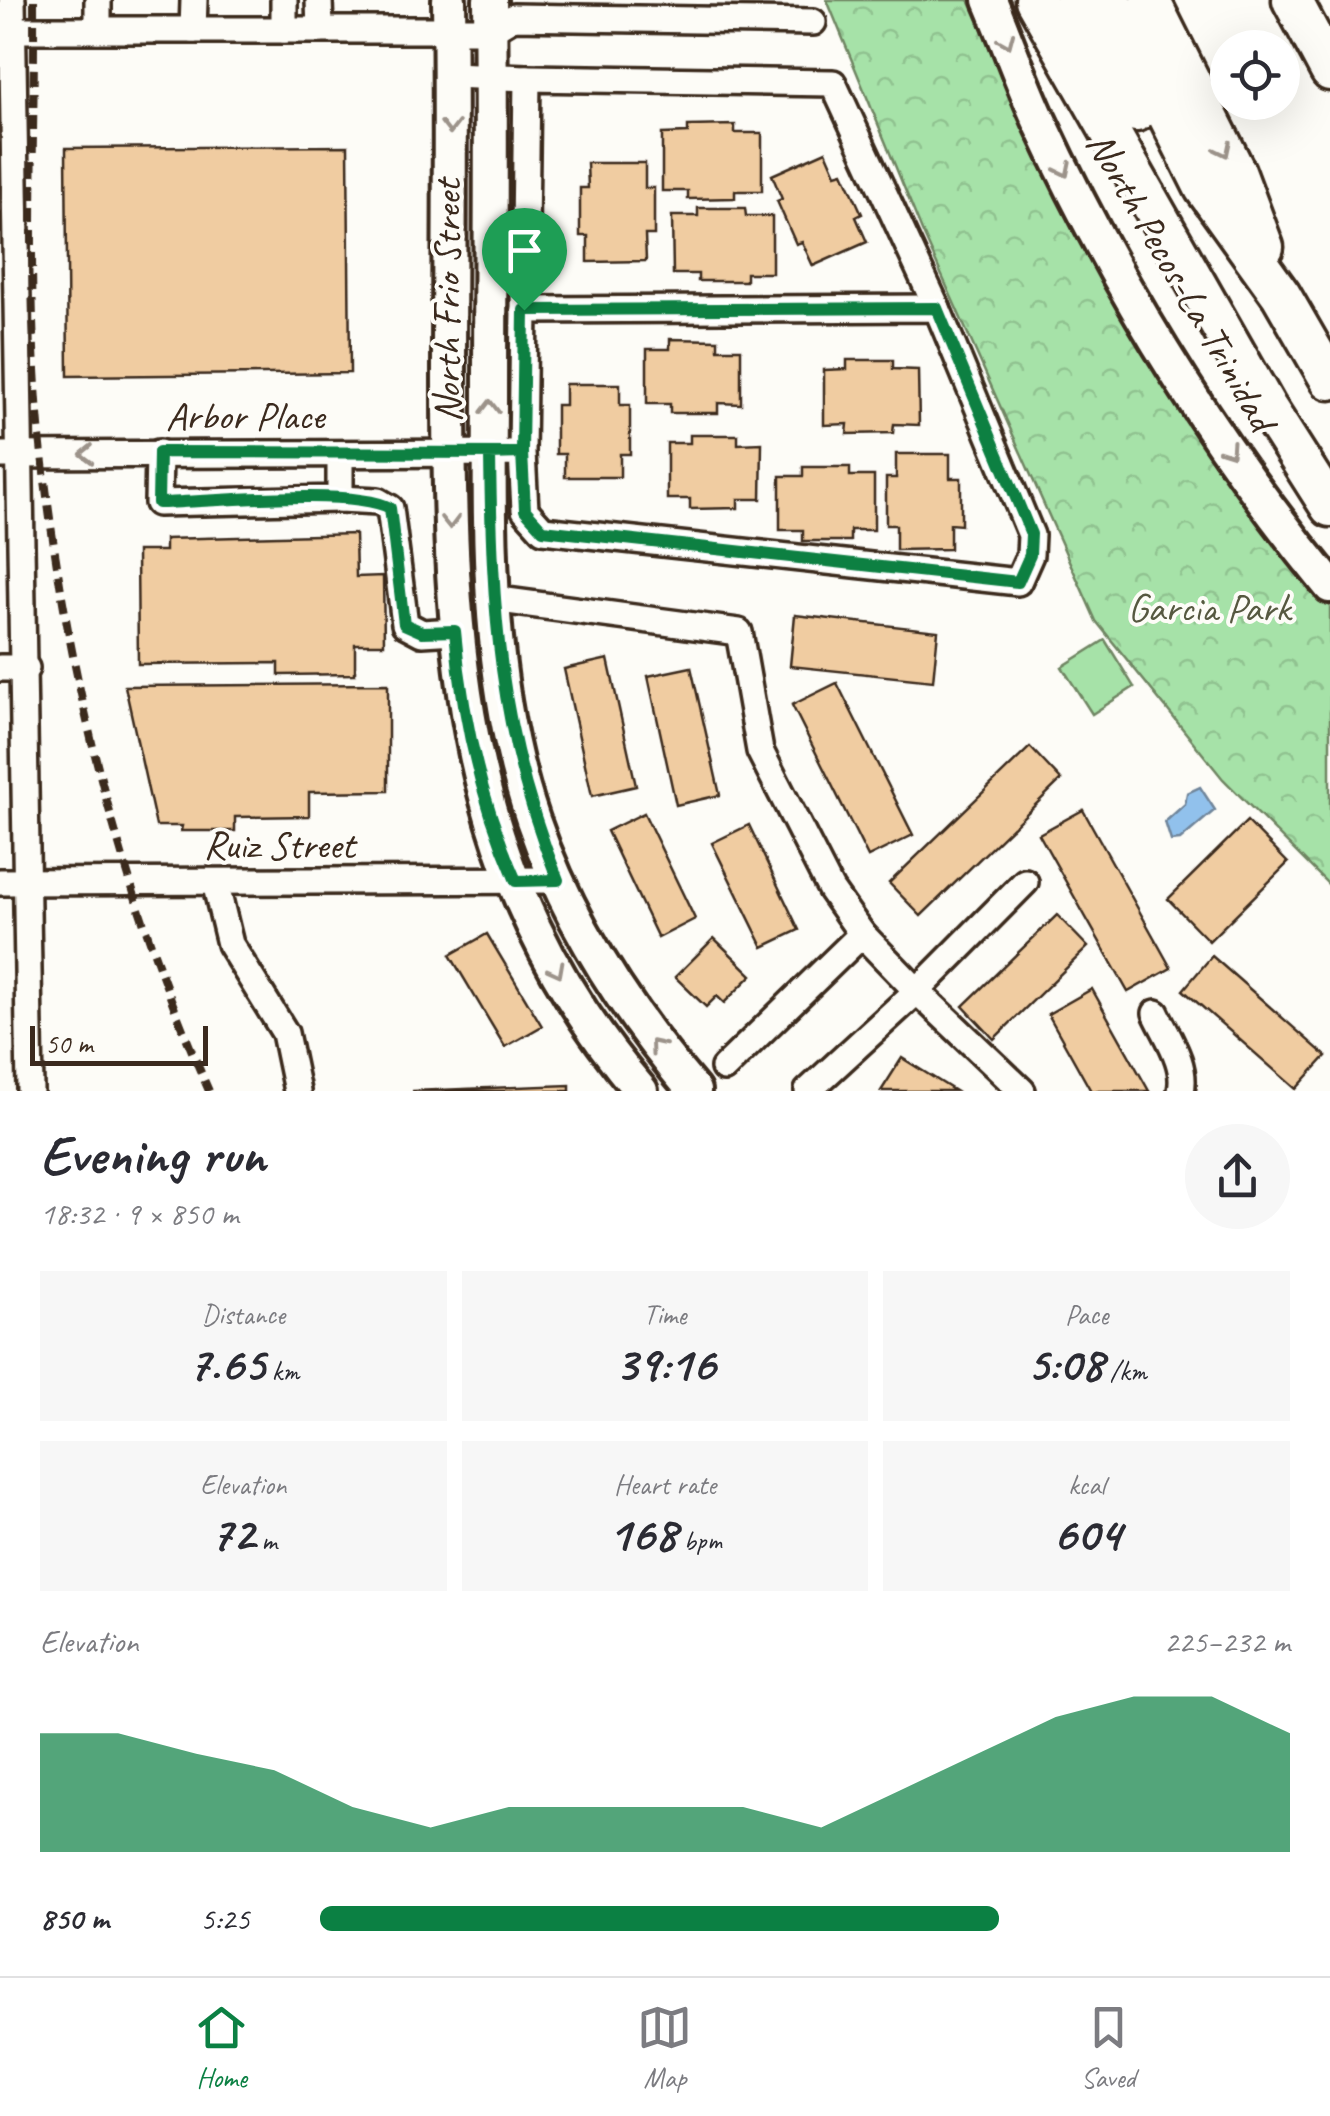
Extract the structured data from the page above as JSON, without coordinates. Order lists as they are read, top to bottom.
{
  "streets": {
    "main road": ["North Pecos-La Trinidad", "North Frio Street"],
    "street": ["Arbor Place", "Ruiz Street"]
  },
  "crossings": [
    ["North Frio Street", "Arbor Place"],
    ["North Frio Street", "Ruiz Street"]
  ],
  "one_way": ["North Pecos-La Trinidad"],
  "parks": ["Garcia Park"],
  "scale_bar": "50 m",
  "page": {
    "scale": "50 m",
    "heading": ["Evening run", "18:32 · 9 × 850 m"],
    "stats": [
      ["Distance", "7.65 km"],
      ["Time", "39:16"],
      ["Pace", "5:08 /km"],
      ["Elevation", "72 m"],
      ["Heart rate", "168 bpm"],
      ["kcal", "604"]
    ],
    "chart": ["Elevation", "225–232 m"],
    "list": [
      {
        "name": "850 m",
        "note": "5:25"
      }
    ],
    "tabs": ["Home", "Map", "Saved"]
  }
}
